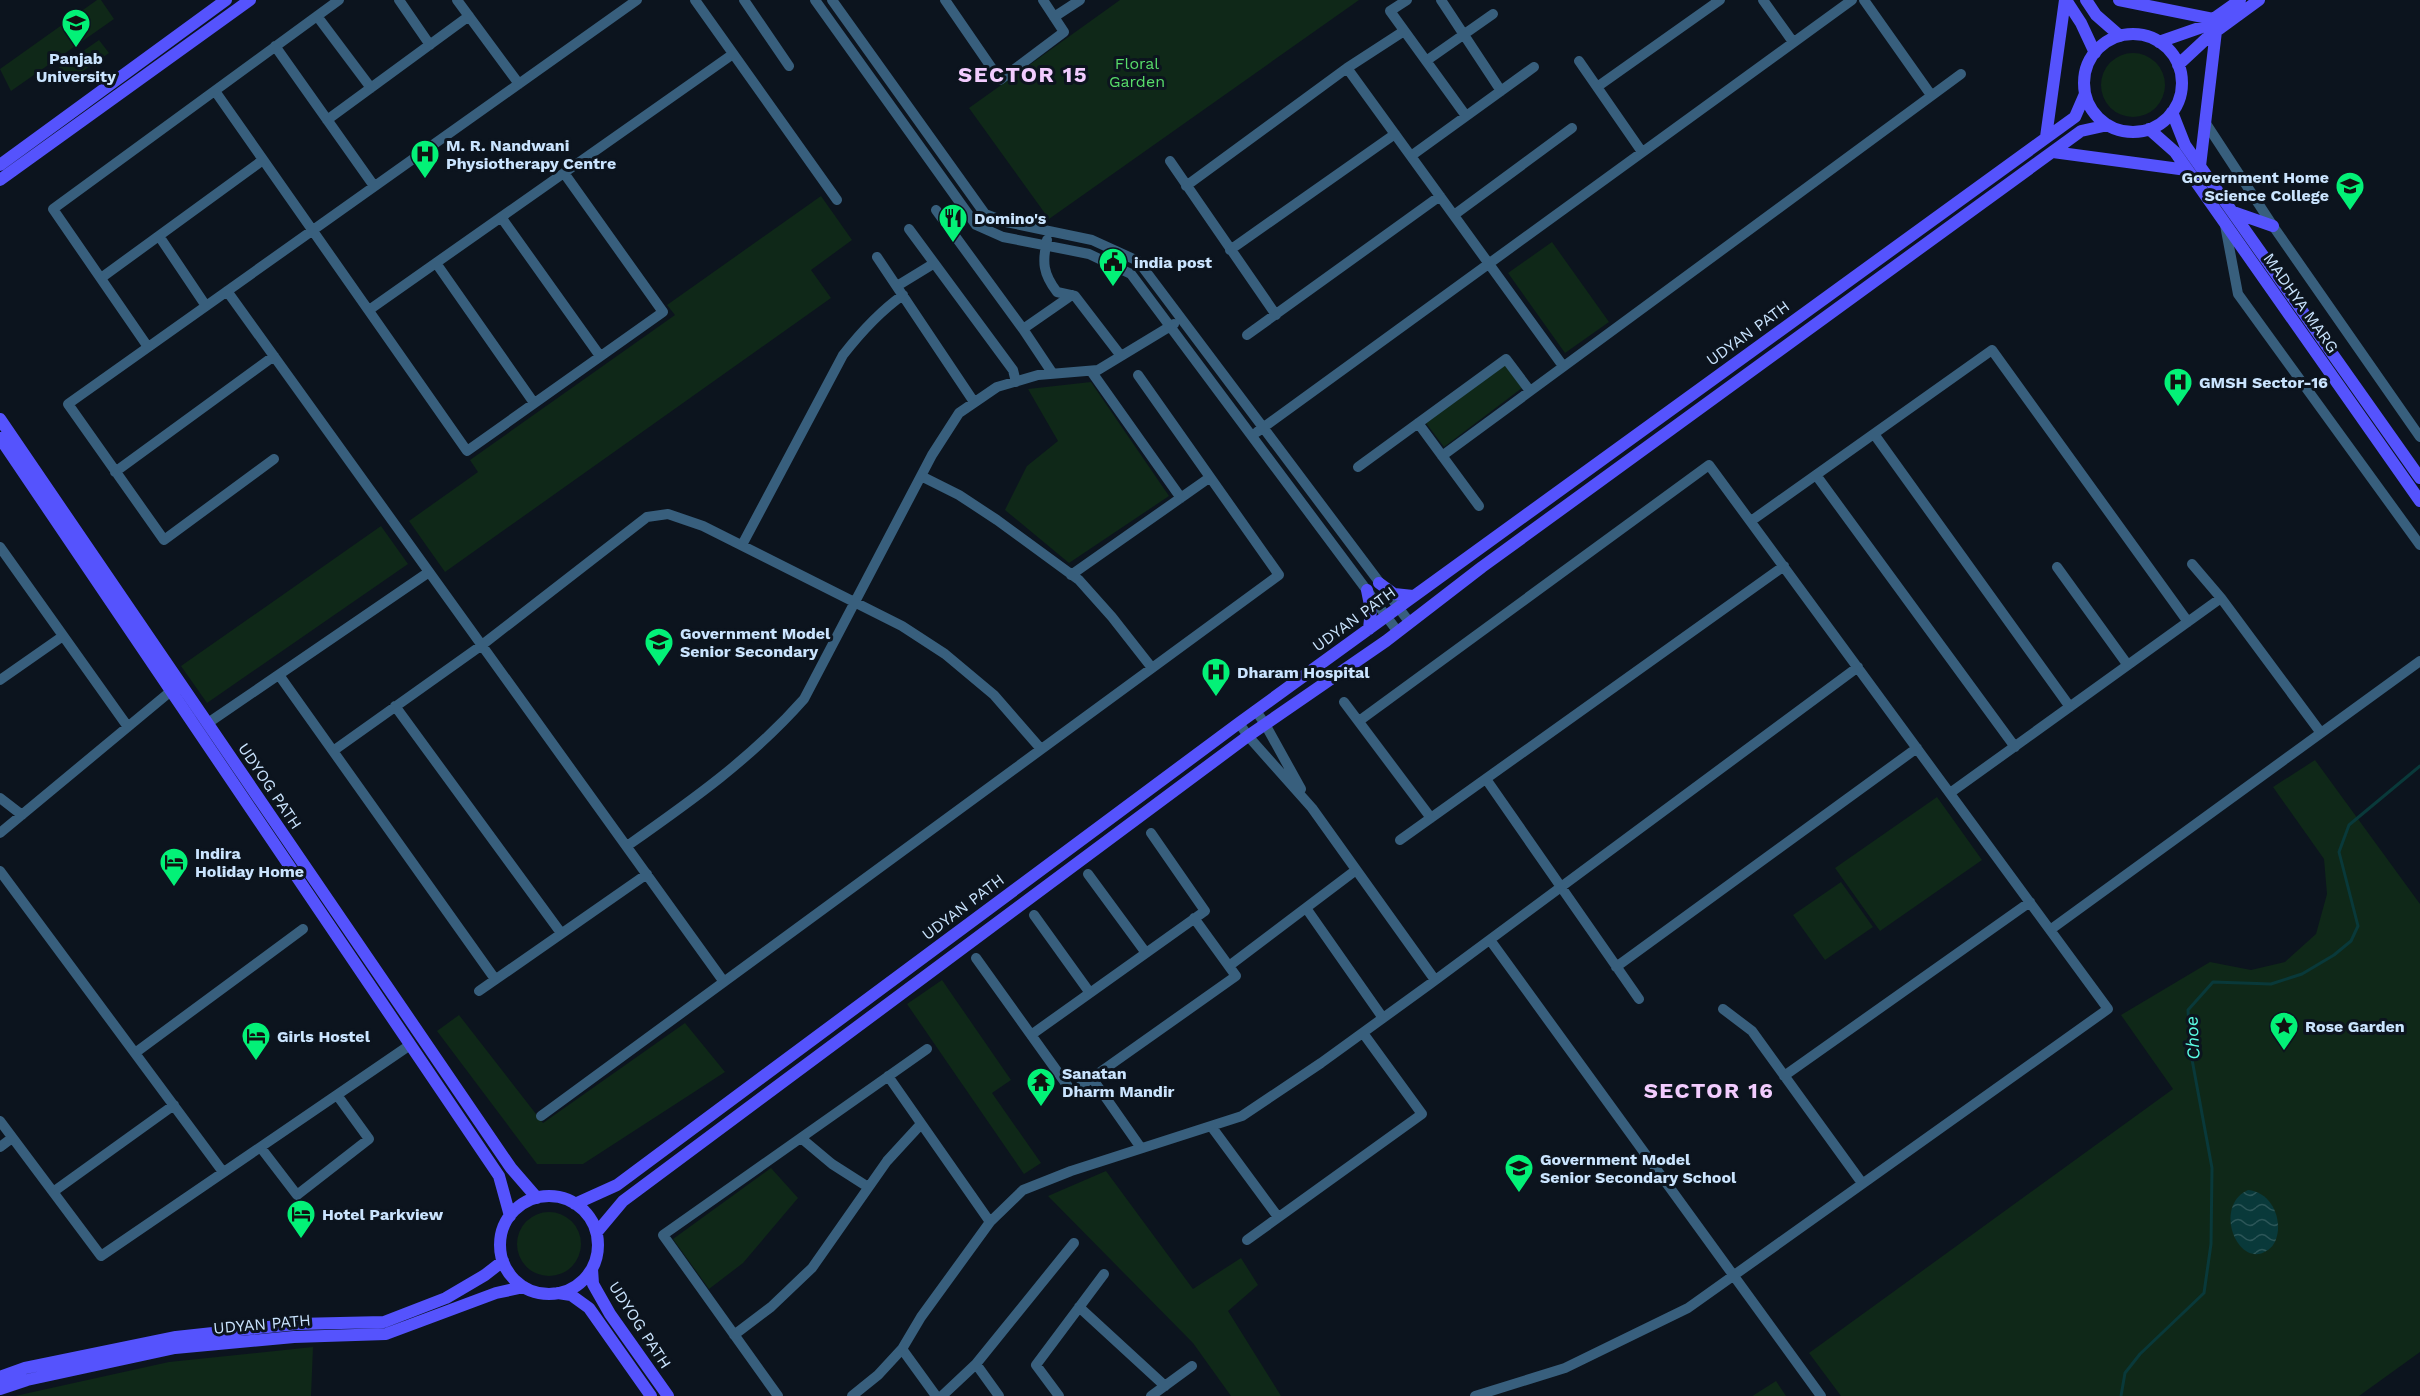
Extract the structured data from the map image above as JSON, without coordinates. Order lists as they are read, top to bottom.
{
  "streets": {
    "main road": ["MADHYA MARG", "UDYAN PATH", "UDYOG PATH"]
  },
  "crossings": [
    ["MADHYA MARG", "UDYAN PATH"],
    ["UDYAN PATH", "UDYOG PATH"]
  ],
  "districts": ["SECTOR 15", "SECTOR 16"],
  "water": ["Choe"],
  "parks": ["Floral Garden"],
  "places": {
    "school or university": [
      "Panjab University",
      "Government Home Science College",
      "Government Model Senior Secondary",
      "Government Model Senior Secondary School"
    ],
    "hospital": ["M. R. Nandwani Physiotherapy Centre", "GMSH Sector-16", "Dharam Hospital"],
    "restaurant": ["Domino's"],
    "public building": ["india post"],
    "hotel": ["Indira Holiday Home", "Girls Hostel", "Hotel Parkview"],
    "place": ["Rose Garden"],
    "temple": ["Sanatan Dharm Mandir"]
  }
}
